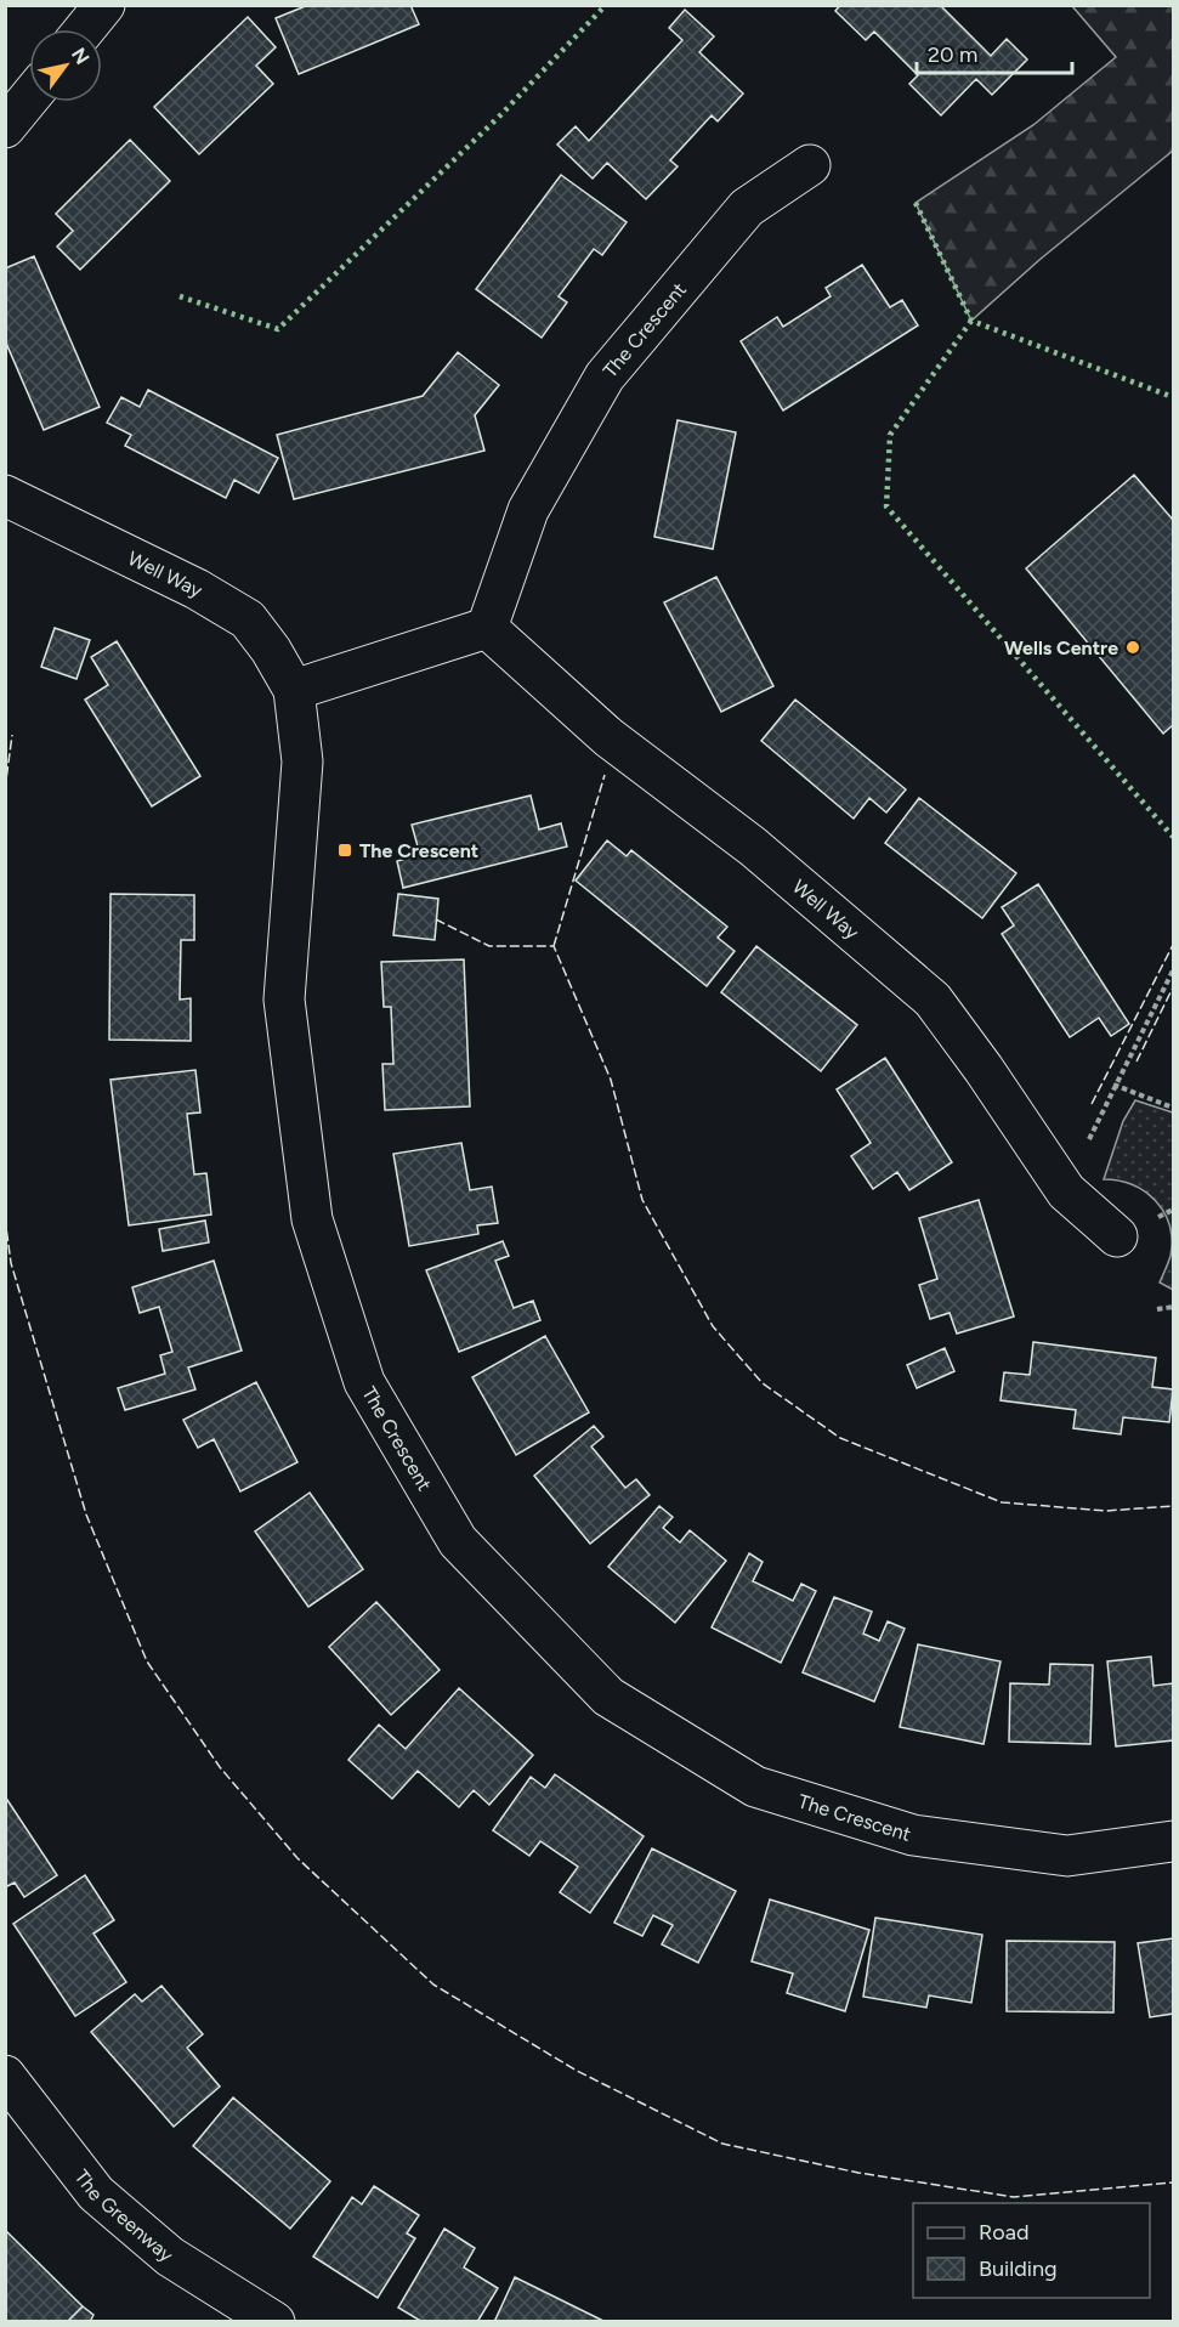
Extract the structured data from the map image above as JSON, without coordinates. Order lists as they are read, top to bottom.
{
  "streets": {
    "street": ["The Crescent", "Well Way", "The Greenway"]
  },
  "crossings": [
    ["The Crescent", "Well Way"]
  ],
  "places": {
    "other": ["Wells Centre"],
    "transit": ["The Crescent"]
  },
  "legend": ["Road", "Building"],
  "scale_bar": "20 m",
  "north": "top right"
}
